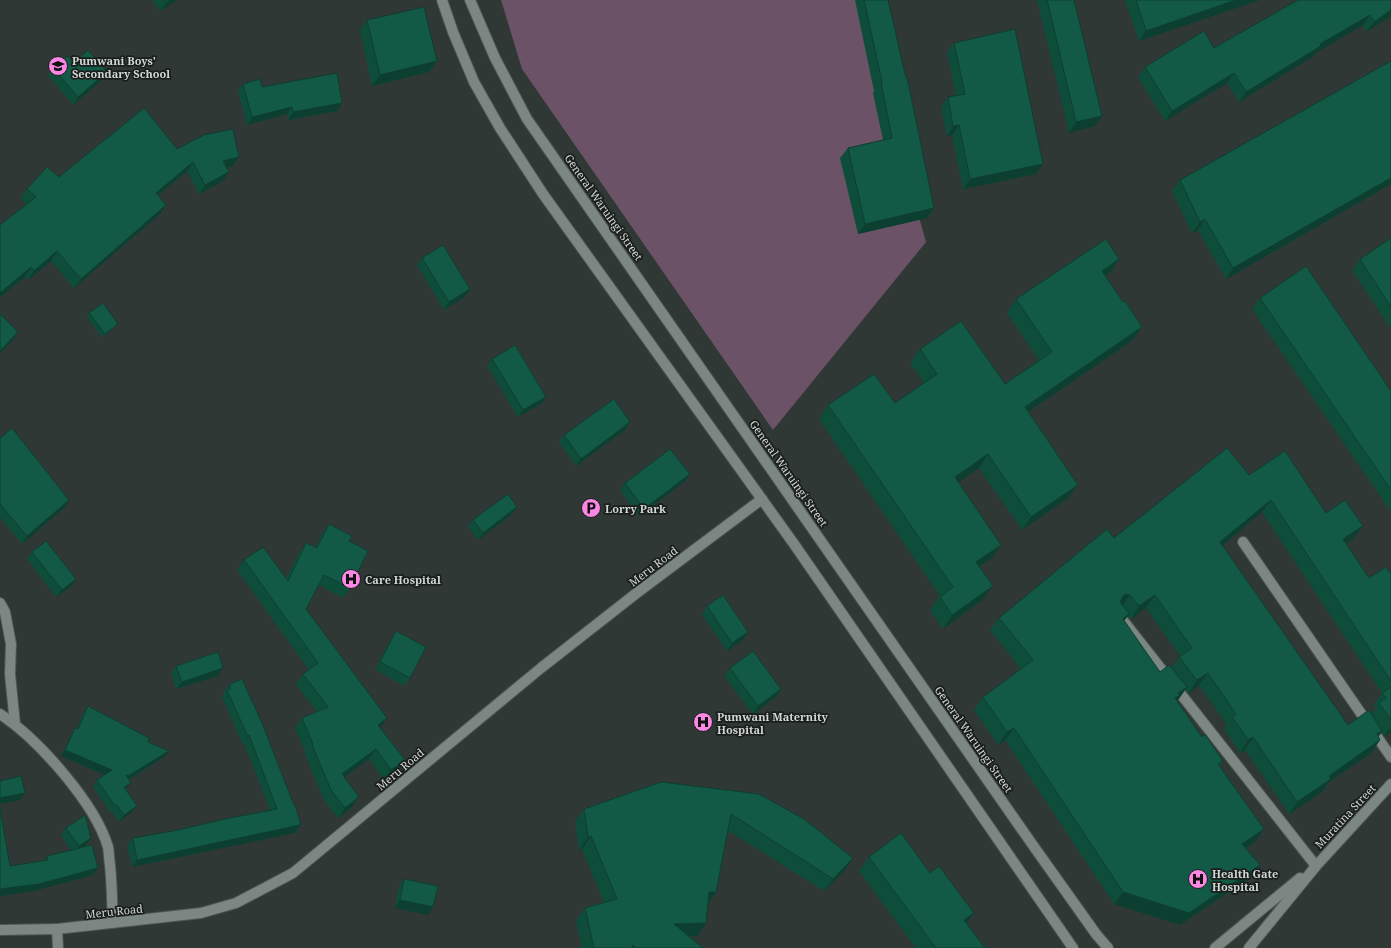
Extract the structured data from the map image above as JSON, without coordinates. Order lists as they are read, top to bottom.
{
  "streets": {
    "main road": ["General Waruingi Street", "Meru Road", "Muratina Street"]
  },
  "places": {
    "school or university": ["Pumwani Boys' Secondary School"],
    "parking": ["Lorry Park"],
    "hospital": ["Care Hospital", "Pumwani Maternity Hospital", "Health Gate Hospital"]
  }
}
